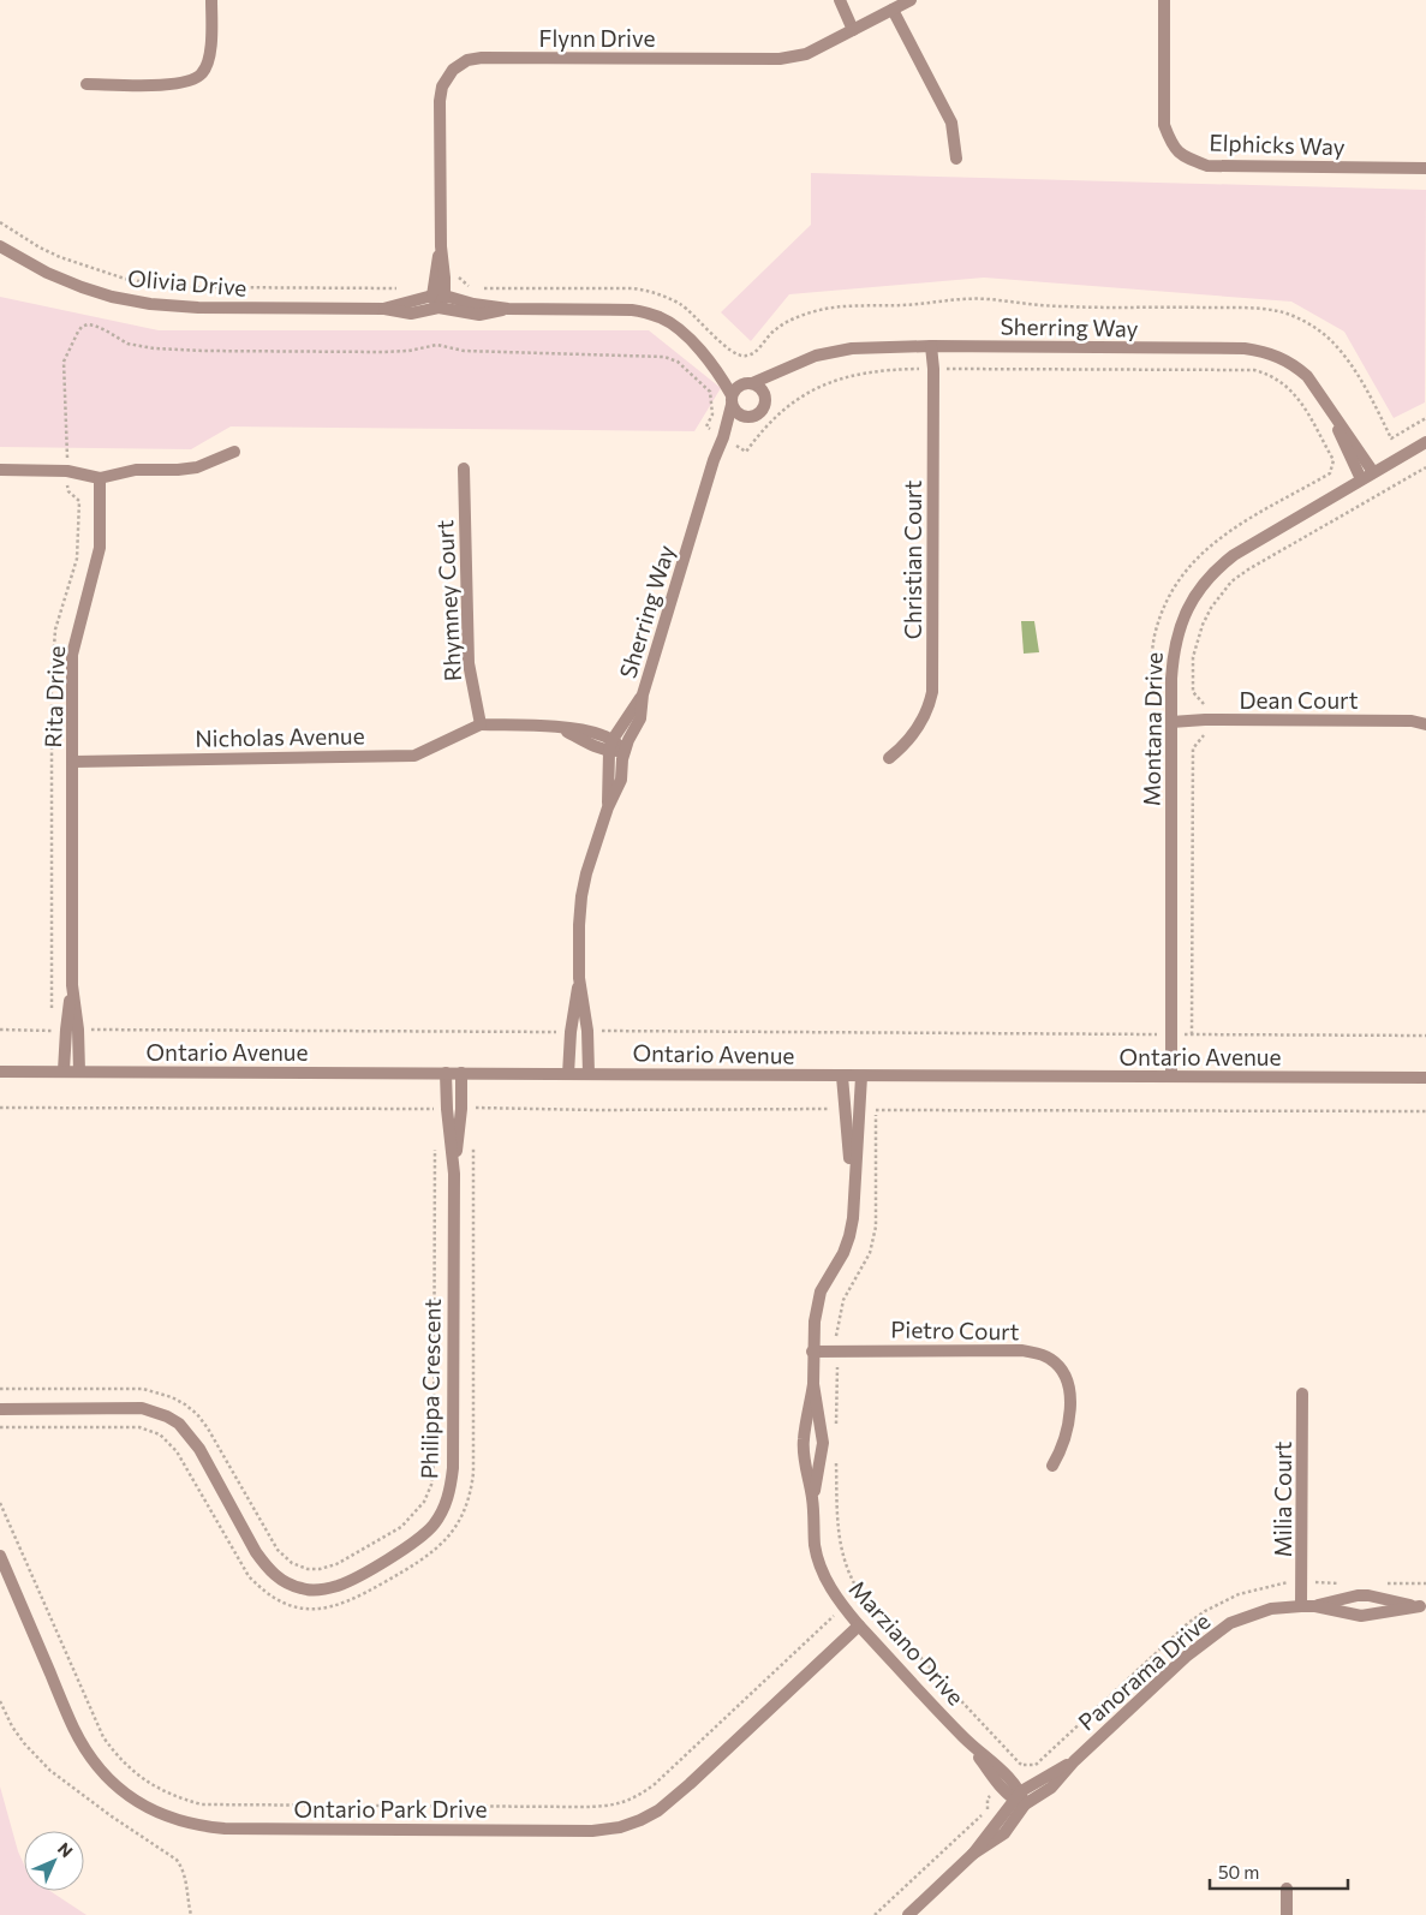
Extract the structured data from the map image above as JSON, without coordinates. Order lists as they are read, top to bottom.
{
  "streets": {
    "street": [
      "Flynn Drive",
      "Elphicks Way",
      "Olivia Drive",
      "Sherring Way",
      "Christian Court",
      "Rhymney Court",
      "Rita Drive",
      "Dean Court",
      "Montana Drive",
      "Nicholas Avenue",
      "Ontario Avenue",
      "Pietro Court",
      "Philippa Crescent",
      "Milia Court",
      "Marziano Drive",
      "Panorama Drive",
      "Ontario Park Drive"
    ]
  },
  "crossings": [
    ["Flynn Drive", "Olivia Drive"],
    ["Olivia Drive", "Sherring Way"],
    ["Sherring Way", "Christian Court"],
    ["Sherring Way", "Montana Drive"],
    ["Sherring Way", "Ontario Avenue"],
    ["Rhymney Court", "Nicholas Avenue"],
    ["Rita Drive", "Nicholas Avenue"],
    ["Rita Drive", "Ontario Avenue"],
    ["Dean Court", "Montana Drive"],
    ["Montana Drive", "Ontario Avenue"],
    ["Ontario Avenue", "Philippa Crescent"],
    ["Ontario Avenue", "Marziano Drive"],
    ["Pietro Court", "Marziano Drive"],
    ["Milia Court", "Panorama Drive"],
    ["Marziano Drive", "Panorama Drive"],
    ["Marziano Drive", "Ontario Park Drive"]
  ],
  "scale_bar": "50 m",
  "north": "top right"
}
